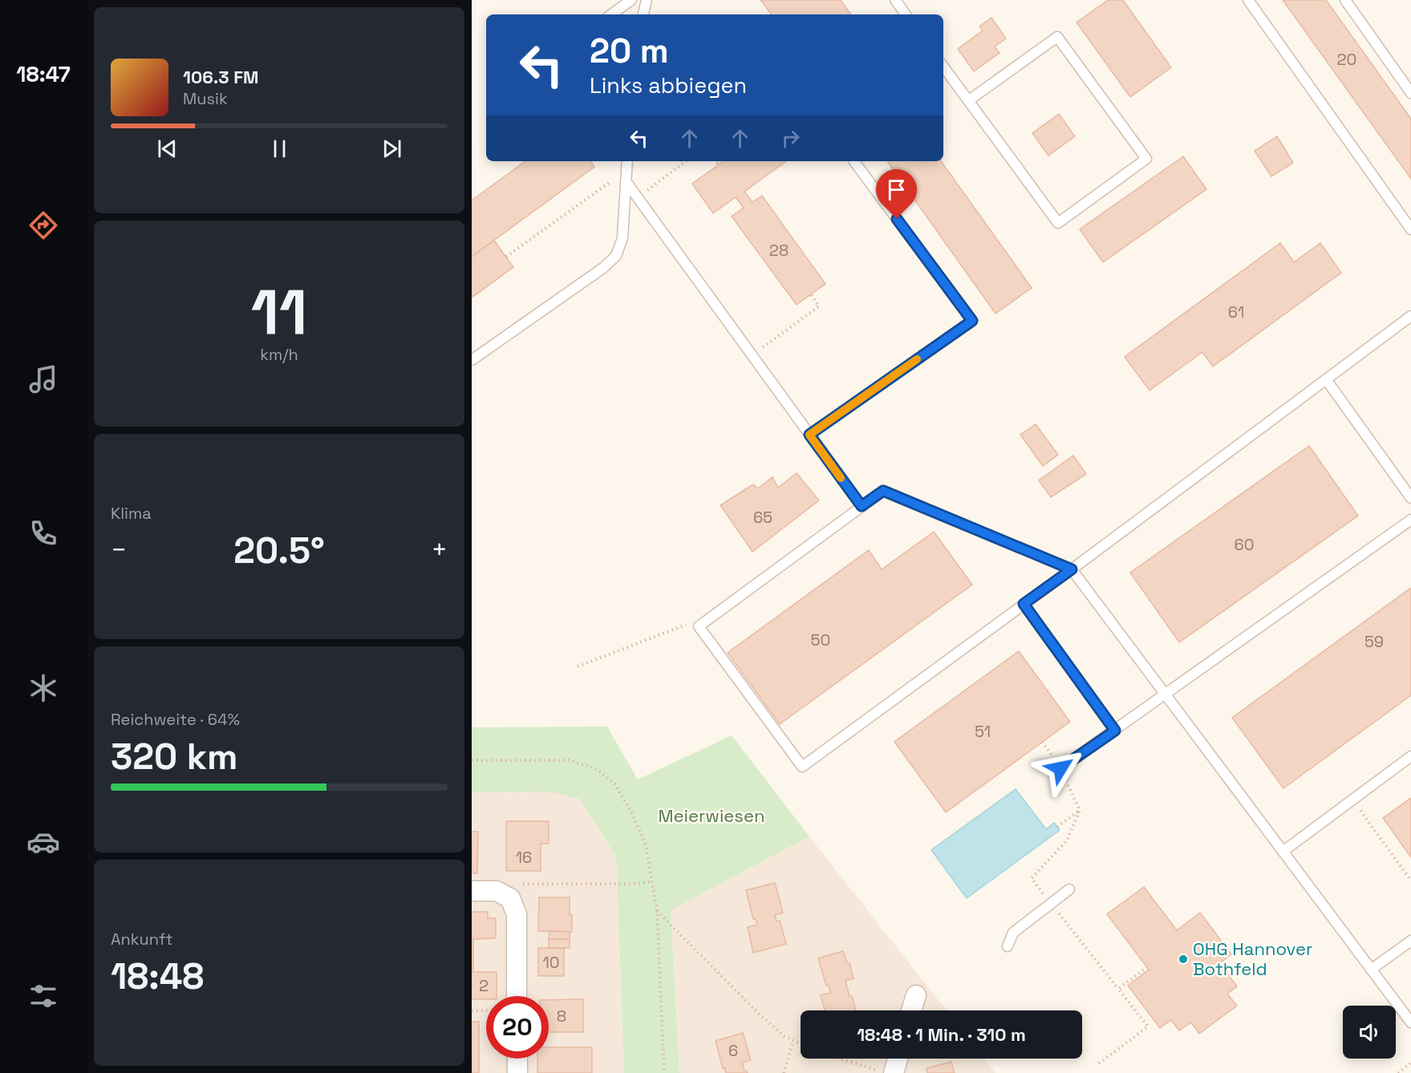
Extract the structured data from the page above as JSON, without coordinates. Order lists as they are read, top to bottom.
{
  "parks": ["Meierwiesen"],
  "places": ["OHG Hannover Bothfeld"],
  "house_numbers": [
    "20",
    "28",
    "61",
    "65",
    "60",
    "50",
    "59",
    "51",
    "16",
    "10",
    "2",
    "8",
    "6"
  ],
  "page": {
    "tabs": "18:47",
    "turn": ["20 m", "Links abbiegen"],
    "song": ["106.3 FM", "Musik"],
    "tile": [
      ["11", "km/h"],
      "Klima",
      ["Reichweite · 64%", "320 km"],
      ["Ankunft", "18:48"]
    ],
    "heat": ["−", "20.5°", "+"],
    "limit": "20",
    "trip": "18:48 · 1 Min. · 310 m"
  }
}
